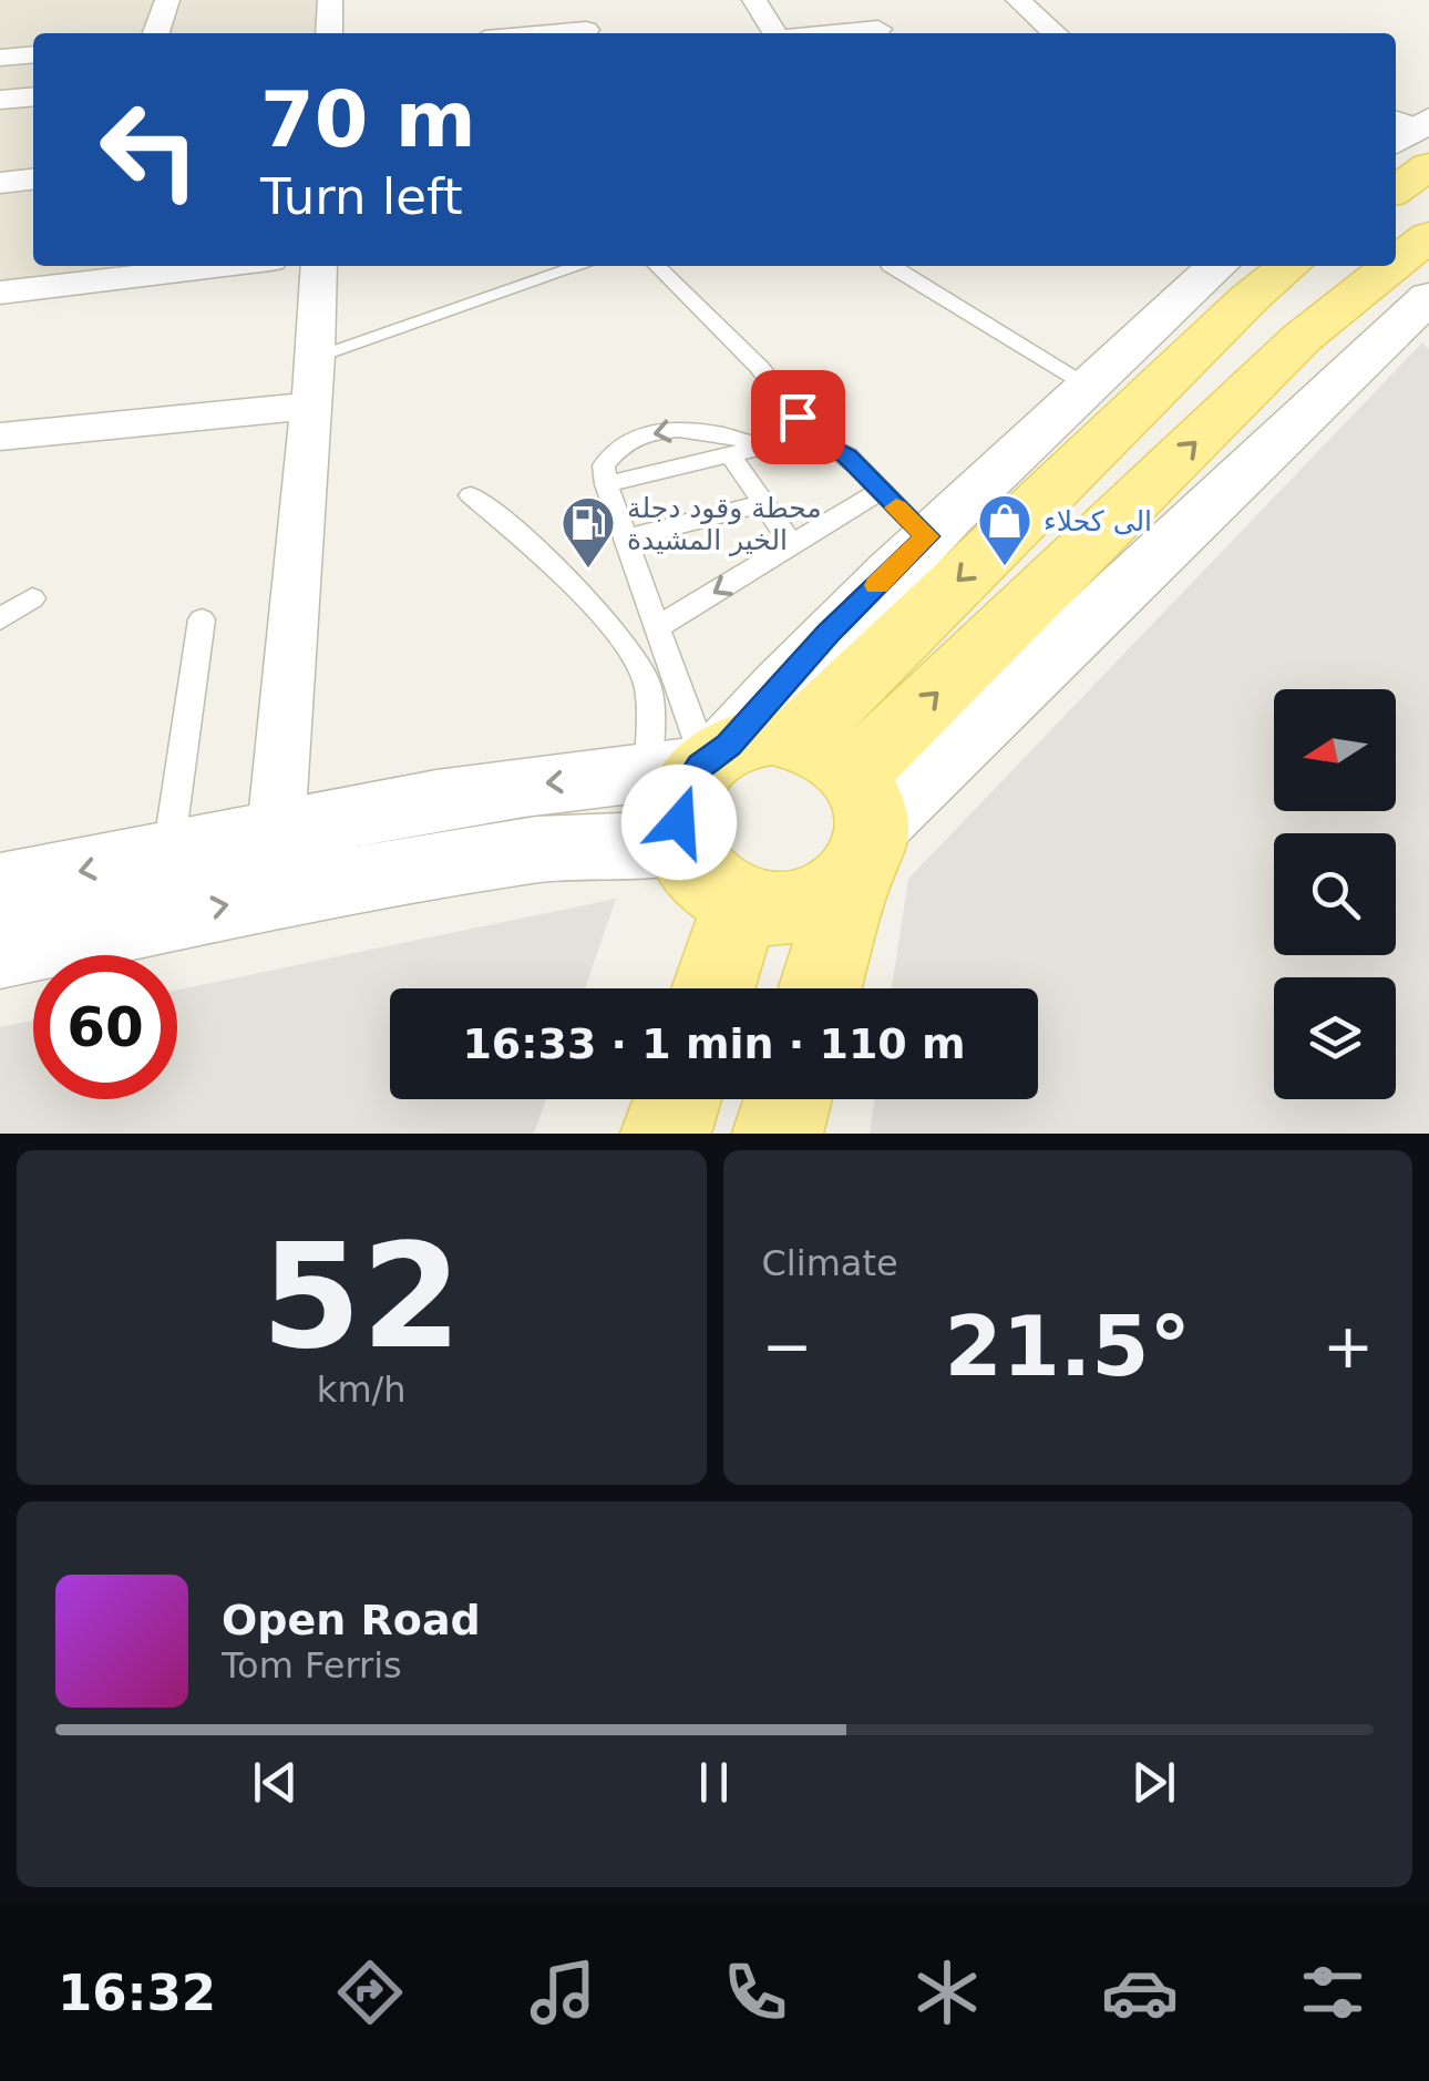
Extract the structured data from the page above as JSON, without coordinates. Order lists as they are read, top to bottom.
{
  "places": {
    "shop": ["الى كحلاء"],
    "fuel station": ["محطة وقود دجلة الخير المشيدة"]
  },
  "north": "left",
  "page": {
    "turn": ["70 m", "Turn left"],
    "limit": "60",
    "trip": "16:33 · 1 min · 110 m",
    "tile": [
      ["52", "km/h"],
      "Climate"
    ],
    "heat": ["−", "21.5°", "+"],
    "song": ["Open Road", "Tom Ferris"],
    "tabs": "16:32"
  }
}
